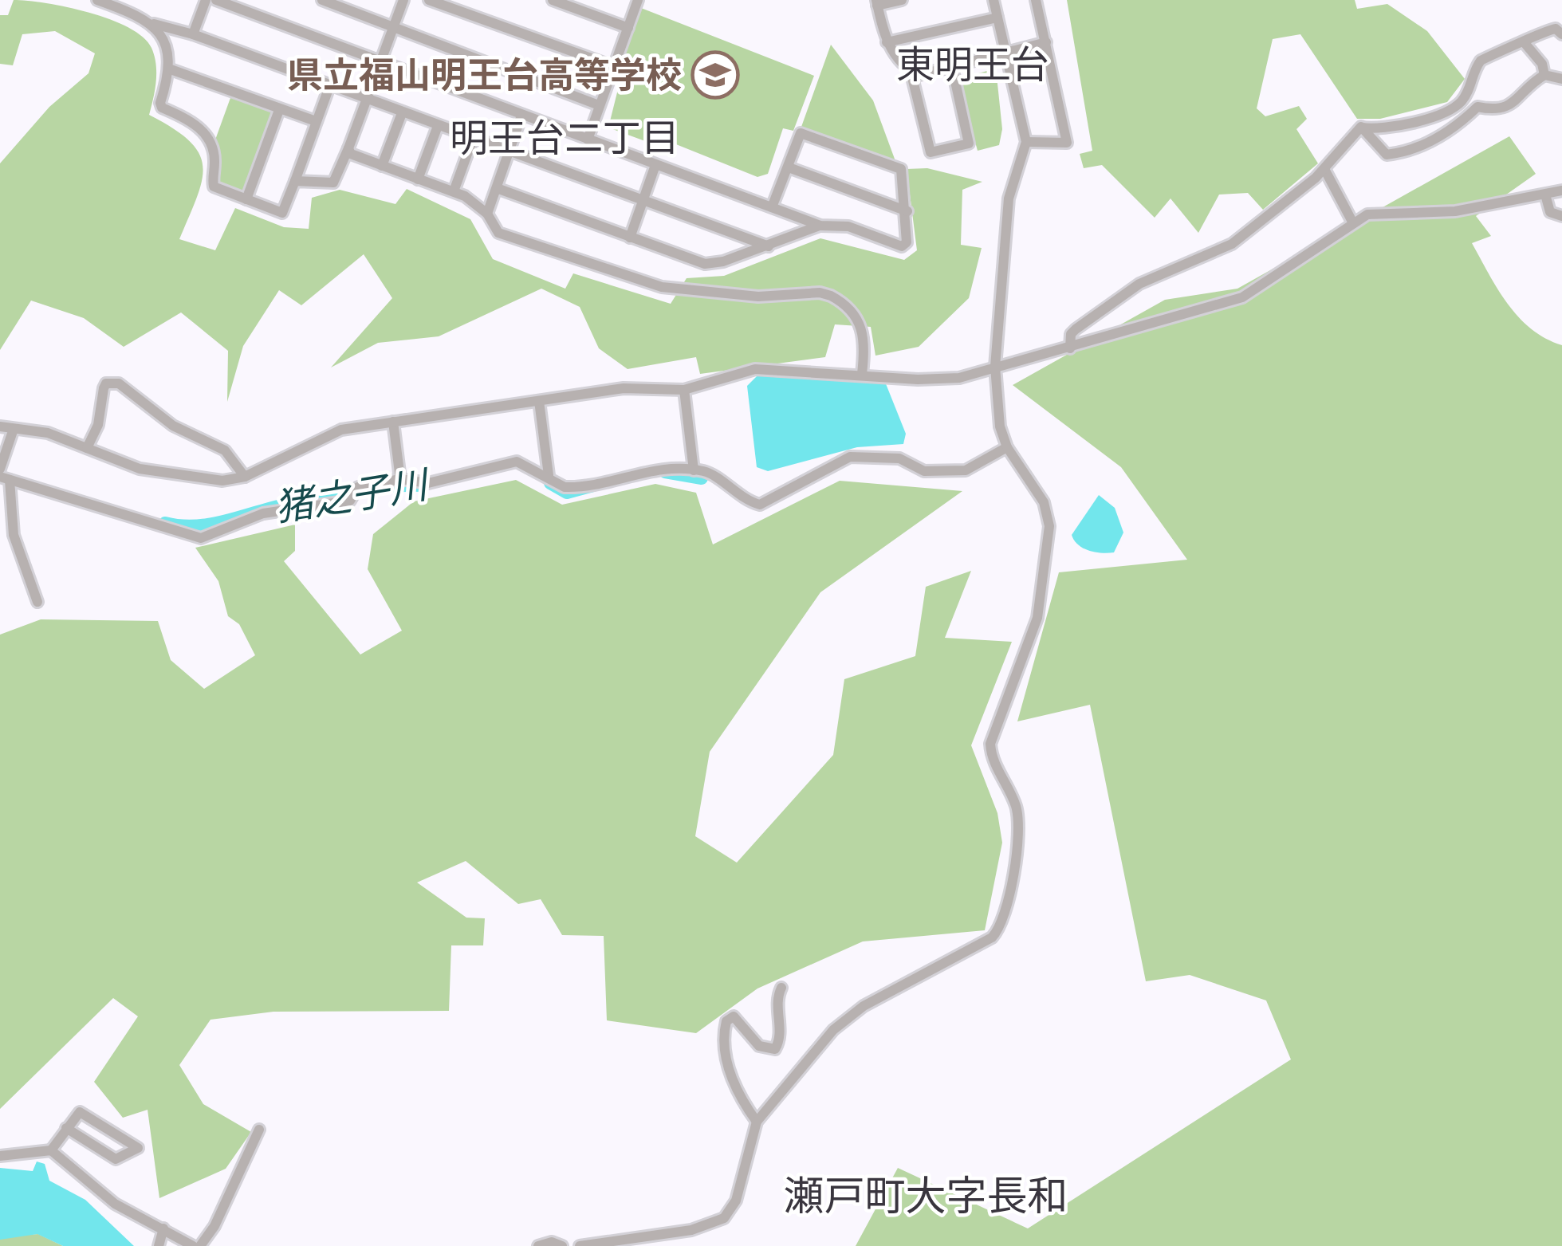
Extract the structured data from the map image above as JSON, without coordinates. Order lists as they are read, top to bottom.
{
  "districts": ["東明王台", "明王台二丁目", "瀬戸町大字長和"],
  "water": ["猪之子川"],
  "places": {
    "school or university": ["県立福山明王台高等学校"]
  }
}
